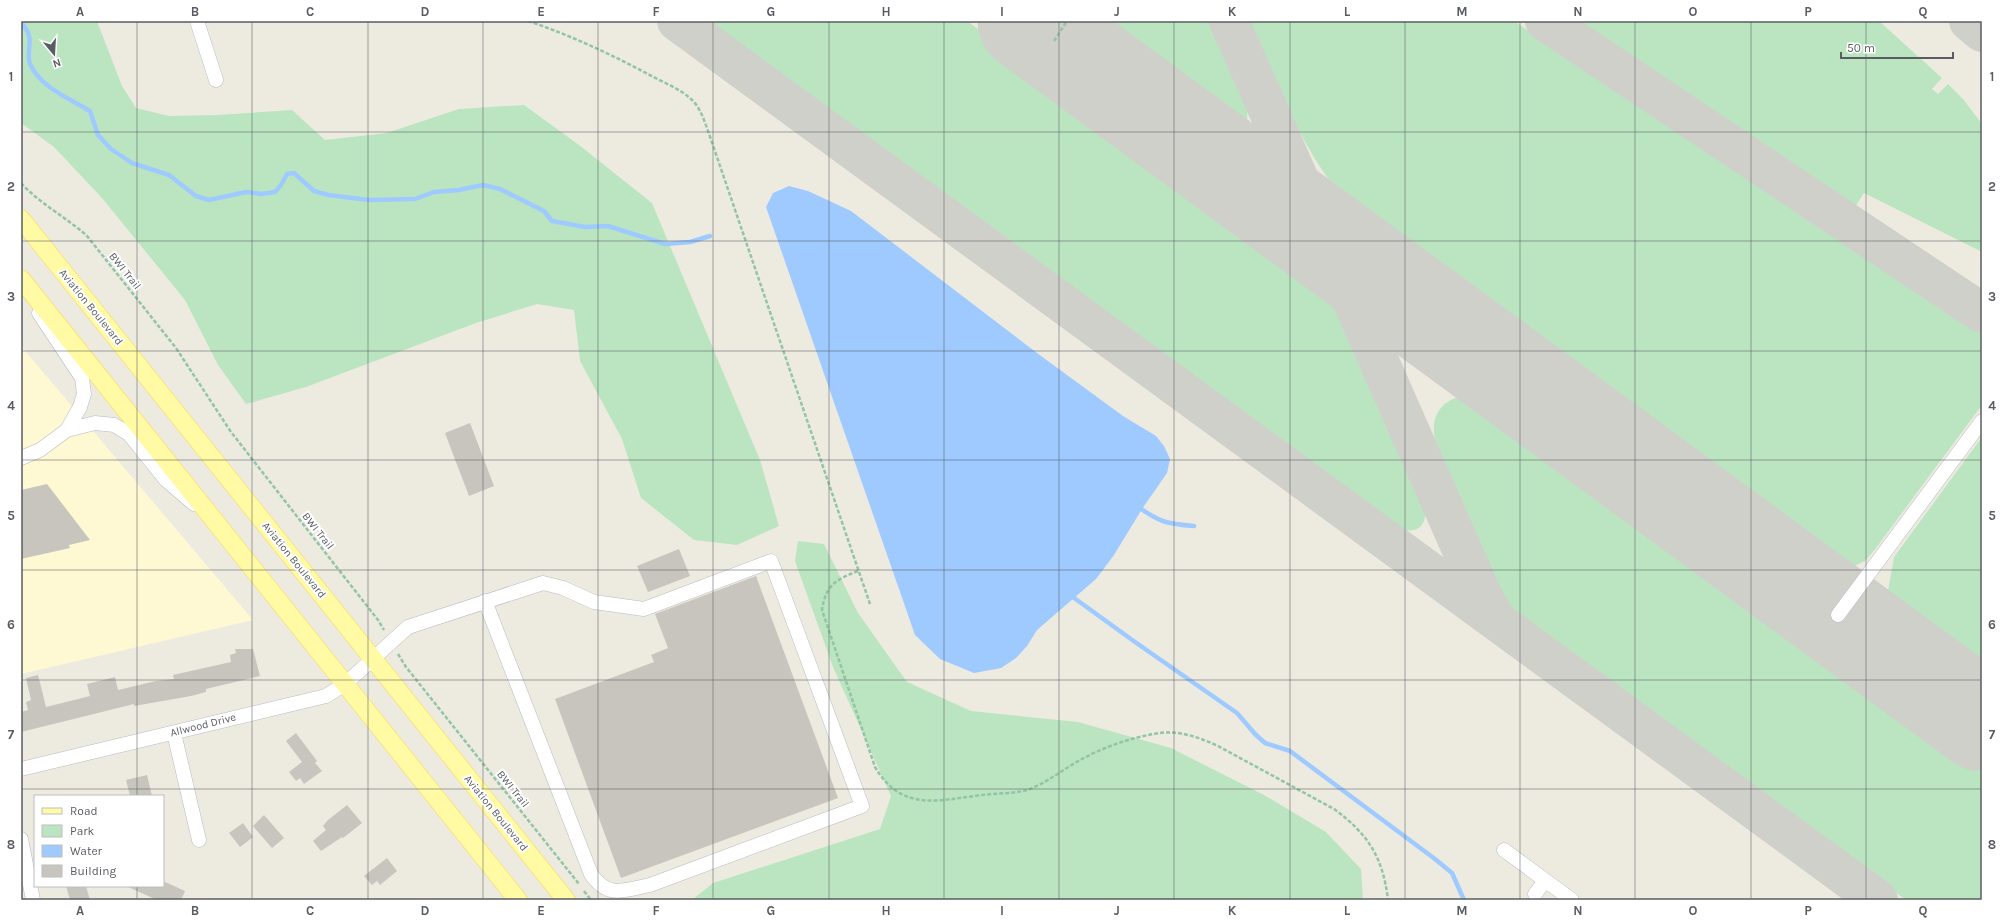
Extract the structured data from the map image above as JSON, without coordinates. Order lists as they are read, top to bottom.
{
  "streets": {
    "main road": ["Aviation Boulevard"],
    "street": ["Allwood Drive"],
    "path": ["BWI Trail"]
  },
  "crossings": [
    ["BWI Trail", "Allwood Drive"],
    ["Aviation Boulevard", "Allwood Drive"]
  ],
  "legend": [
    "Road",
    "Park",
    "Water",
    "Building"
  ],
  "scale_bar": "50 m",
  "north": "bottom",
  "grid": {
    "columns": [
      "A",
      "B",
      "C",
      "D",
      "E",
      "F",
      "G",
      "H",
      "I",
      "J",
      "K",
      "L",
      "M",
      "N",
      "O",
      "P",
      "Q"
    ],
    "rows": [
      "1",
      "2",
      "3",
      "4",
      "5",
      "6",
      "7",
      "8"
    ]
  }
}
